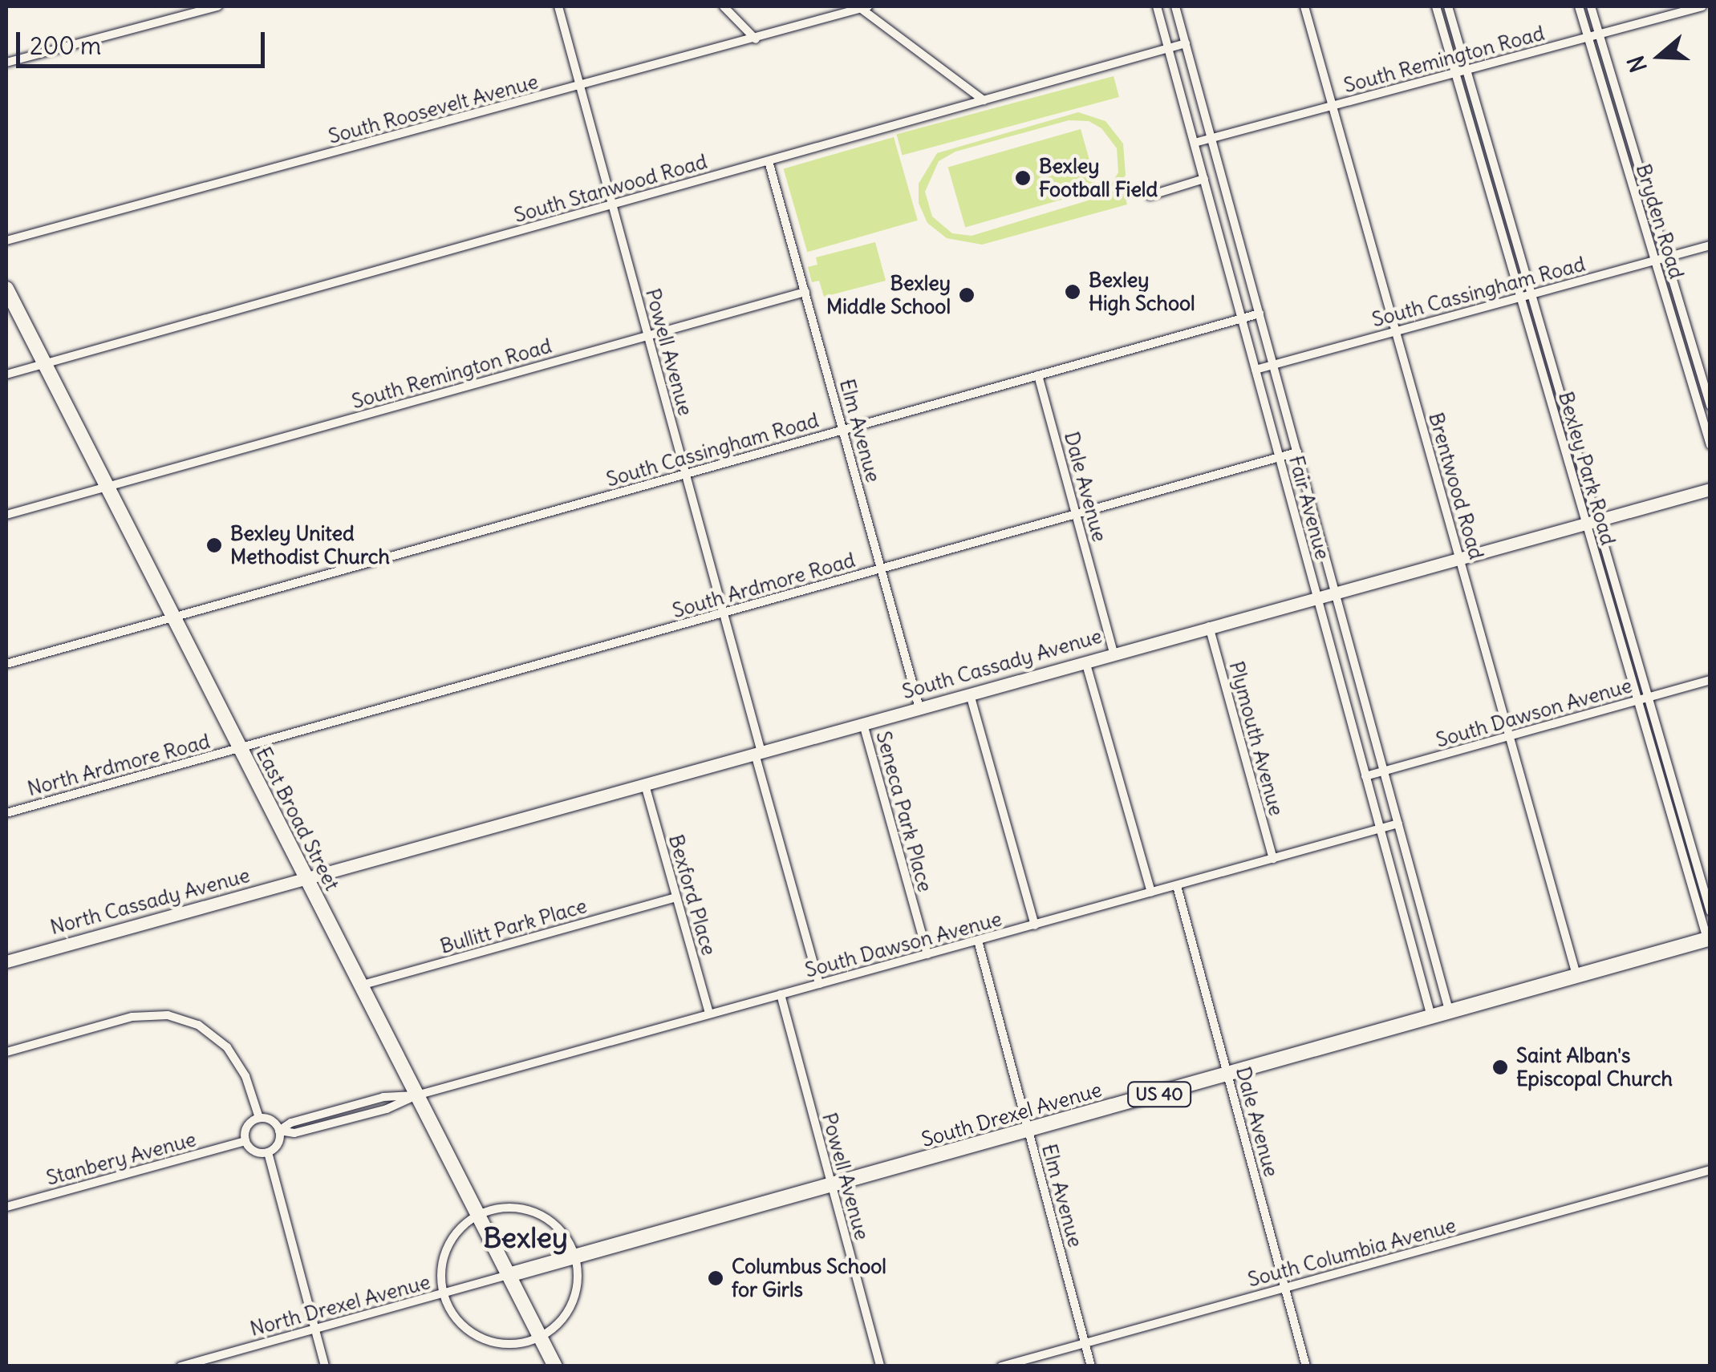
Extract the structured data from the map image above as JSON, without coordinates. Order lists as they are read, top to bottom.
{
  "streets": {
    "main road": ["East Broad Street", "US 40", "South Drexel Avenue"],
    "street": [
      "South Remington Road",
      "South Roosevelt Avenue",
      "South Stanwood Road",
      "Bryden Road",
      "South Cassingham Road",
      "Powell Avenue",
      "Elm Avenue",
      "Bexley Park Road",
      "Brentwood Road",
      "Dale Avenue",
      "Fair Avenue",
      "South Ardmore Road",
      "South Cassady Avenue",
      "South Dawson Avenue",
      "Plymouth Avenue",
      "North Ardmore Road",
      "Seneca Park Place",
      "Bexford Place",
      "North Cassady Avenue",
      "Bullitt Park Place",
      "Stanbery Avenue",
      "South Columbia Avenue",
      "North Drexel Avenue"
    ]
  },
  "crossings": [
    ["South Remington Road", "Bryden Road"],
    ["South Remington Road", "Powell Avenue"],
    ["South Remington Road", "Elm Avenue"],
    ["South Remington Road", "Bexley Park Road"],
    ["South Remington Road", "Brentwood Road"],
    ["South Remington Road", "Fair Avenue"],
    ["South Remington Road", "East Broad Street"],
    ["South Roosevelt Avenue", "Powell Avenue"],
    ["South Stanwood Road", "Powell Avenue"],
    ["South Stanwood Road", "Elm Avenue"],
    ["South Stanwood Road", "Fair Avenue"],
    ["South Stanwood Road", "East Broad Street"],
    ["Bryden Road", "South Cassingham Road"],
    ["South Cassingham Road", "Powell Avenue"],
    ["South Cassingham Road", "Elm Avenue"],
    ["South Cassingham Road", "Bexley Park Road"],
    ["South Cassingham Road", "Brentwood Road"],
    ["South Cassingham Road", "Dale Avenue"],
    ["South Cassingham Road", "Fair Avenue"],
    ["South Cassingham Road", "East Broad Street"],
    ["Powell Avenue", "South Ardmore Road"],
    ["Powell Avenue", "South Cassady Avenue"],
    ["Powell Avenue", "South Dawson Avenue"],
    ["Powell Avenue", "South Drexel Avenue"],
    ["Elm Avenue", "South Ardmore Road"],
    ["Elm Avenue", "South Cassady Avenue"],
    ["Elm Avenue", "South Dawson Avenue"],
    ["Elm Avenue", "South Drexel Avenue"],
    ["Elm Avenue", "South Columbia Avenue"],
    ["Bexley Park Road", "South Cassady Avenue"],
    ["Bexley Park Road", "South Dawson Avenue"],
    ["Bexley Park Road", "South Drexel Avenue"],
    ["Brentwood Road", "South Cassady Avenue"],
    ["Brentwood Road", "South Dawson Avenue"],
    ["Brentwood Road", "South Drexel Avenue"],
    ["Dale Avenue", "South Ardmore Road"],
    ["Dale Avenue", "South Cassady Avenue"],
    ["Dale Avenue", "South Dawson Avenue"],
    ["Dale Avenue", "South Drexel Avenue"],
    ["Dale Avenue", "South Columbia Avenue"],
    ["Fair Avenue", "South Ardmore Road"],
    ["Fair Avenue", "South Cassady Avenue"],
    ["Fair Avenue", "South Dawson Avenue"],
    ["Fair Avenue", "South Drexel Avenue"],
    ["South Ardmore Road", "North Ardmore Road"],
    ["South Ardmore Road", "East Broad Street"],
    ["South Cassady Avenue", "Plymouth Avenue"],
    ["South Cassady Avenue", "Seneca Park Place"],
    ["South Cassady Avenue", "East Broad Street"],
    ["South Cassady Avenue", "Bexford Place"],
    ["South Cassady Avenue", "North Cassady Avenue"],
    ["South Dawson Avenue", "Plymouth Avenue"],
    ["South Dawson Avenue", "Seneca Park Place"],
    ["South Dawson Avenue", "East Broad Street"],
    ["South Dawson Avenue", "Bexford Place"],
    ["North Ardmore Road", "East Broad Street"],
    ["East Broad Street", "North Cassady Avenue"],
    ["East Broad Street", "Bullitt Park Place"],
    ["East Broad Street", "South Drexel Avenue"],
    ["East Broad Street", "North Drexel Avenue"],
    ["Bexford Place", "Bullitt Park Place"],
    ["South Drexel Avenue", "North Drexel Avenue"]
  ],
  "districts": ["Bexley"],
  "places": [
    "Bexley Football Field",
    "Bexley High School",
    "Bexley Middle School",
    "Bexley United Methodist Church",
    "Saint Alban's Episcopal Church",
    "Columbus School for Girls"
  ],
  "scale_bar": "200 m",
  "north": "left"
}
